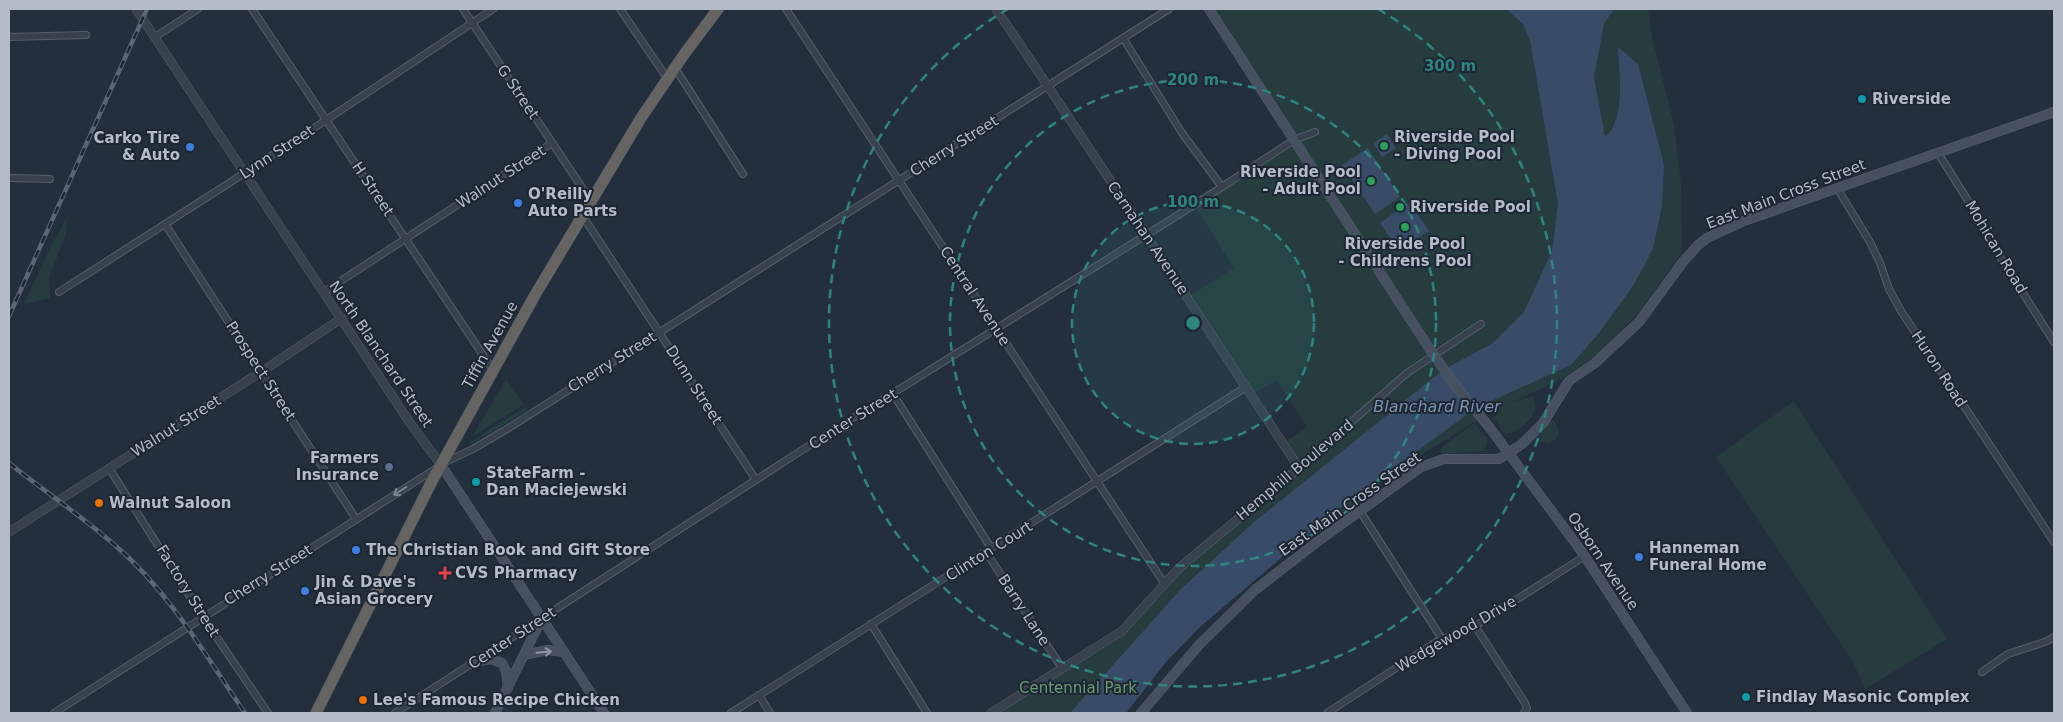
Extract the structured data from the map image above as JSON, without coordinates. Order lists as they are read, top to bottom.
{
  "streets": {
    "highway": ["Tiffin Avenue"],
    "main road": ["East Main Cross Street", "North Blanchard Street", "Osborn Avenue"],
    "street": [
      "G Street",
      "Cherry Street",
      "Lynn Street",
      "Walnut Street",
      "H Street",
      "Carnahan Avenue",
      "Mohican Road",
      "Central Avenue",
      "Huron Road",
      "Prospect Street",
      "Dunn Street",
      "Center Street",
      "Hemphill Boulevard",
      "Clinton Court",
      "Factory Street",
      "Barry Lane",
      "Wedgewood Drive"
    ]
  },
  "crossings": [
    ["G Street", "Lynn Street"],
    ["G Street", "Walnut Street"],
    ["G Street", "Tiffin Avenue"],
    ["Cherry Street", "Carnahan Avenue"],
    ["Cherry Street", "Central Avenue"],
    ["Cherry Street", "Tiffin Avenue"],
    ["Cherry Street", "North Blanchard Street"],
    ["Cherry Street", "Prospect Street"],
    ["Cherry Street", "Dunn Street"],
    ["Cherry Street", "Factory Street"],
    ["Lynn Street", "H Street"],
    ["Lynn Street", "North Blanchard Street"],
    ["Lynn Street", "Prospect Street"],
    ["Walnut Street", "H Street"],
    ["Walnut Street", "North Blanchard Street"],
    ["Walnut Street", "Prospect Street"],
    ["Walnut Street", "Factory Street"],
    ["H Street", "Tiffin Avenue"],
    ["East Main Cross Street", "Mohican Road"],
    ["East Main Cross Street", "Huron Road"],
    ["East Main Cross Street", "Osborn Avenue"],
    ["Carnahan Avenue", "Center Street"],
    ["Carnahan Avenue", "Hemphill Boulevard"],
    ["Carnahan Avenue", "Clinton Court"],
    ["Central Avenue", "Center Street"],
    ["Central Avenue", "Hemphill Boulevard"],
    ["Central Avenue", "Clinton Court"],
    ["Tiffin Avenue", "North Blanchard Street"],
    ["Tiffin Avenue", "Dunn Street"],
    ["North Blanchard Street", "Center Street"],
    ["Dunn Street", "Center Street"],
    ["Center Street", "Osborn Avenue"],
    ["Center Street", "Barry Lane"],
    ["Hemphill Boulevard", "Barry Lane"],
    ["Clinton Court", "Barry Lane"],
    ["Osborn Avenue", "Wedgewood Drive"]
  ],
  "water": ["Blanchard River"],
  "parks": ["Centennial Park"],
  "places": {
    "other": [
      "Riverside",
      "Riverside Pool - Diving Pool",
      "Carko Tire & Auto",
      "Riverside Pool - Adult Pool",
      "O'Reilly Auto Parts",
      "Riverside Pool",
      "Riverside Pool - Childrens Pool",
      "Farmers Insurance",
      "StateFarm - Dan Maciejewski",
      "Walnut Saloon",
      "The Christian Book and Gift Store",
      "Hanneman Funeral Home",
      "Jin & Dave's Asian Grocery",
      "Findlay Masonic Complex",
      "Lee's Famous Recipe Chicken"
    ],
    "health": ["CVS Pharmacy"]
  },
  "rings": ["300 m", "200 m", "100 m"]
}
